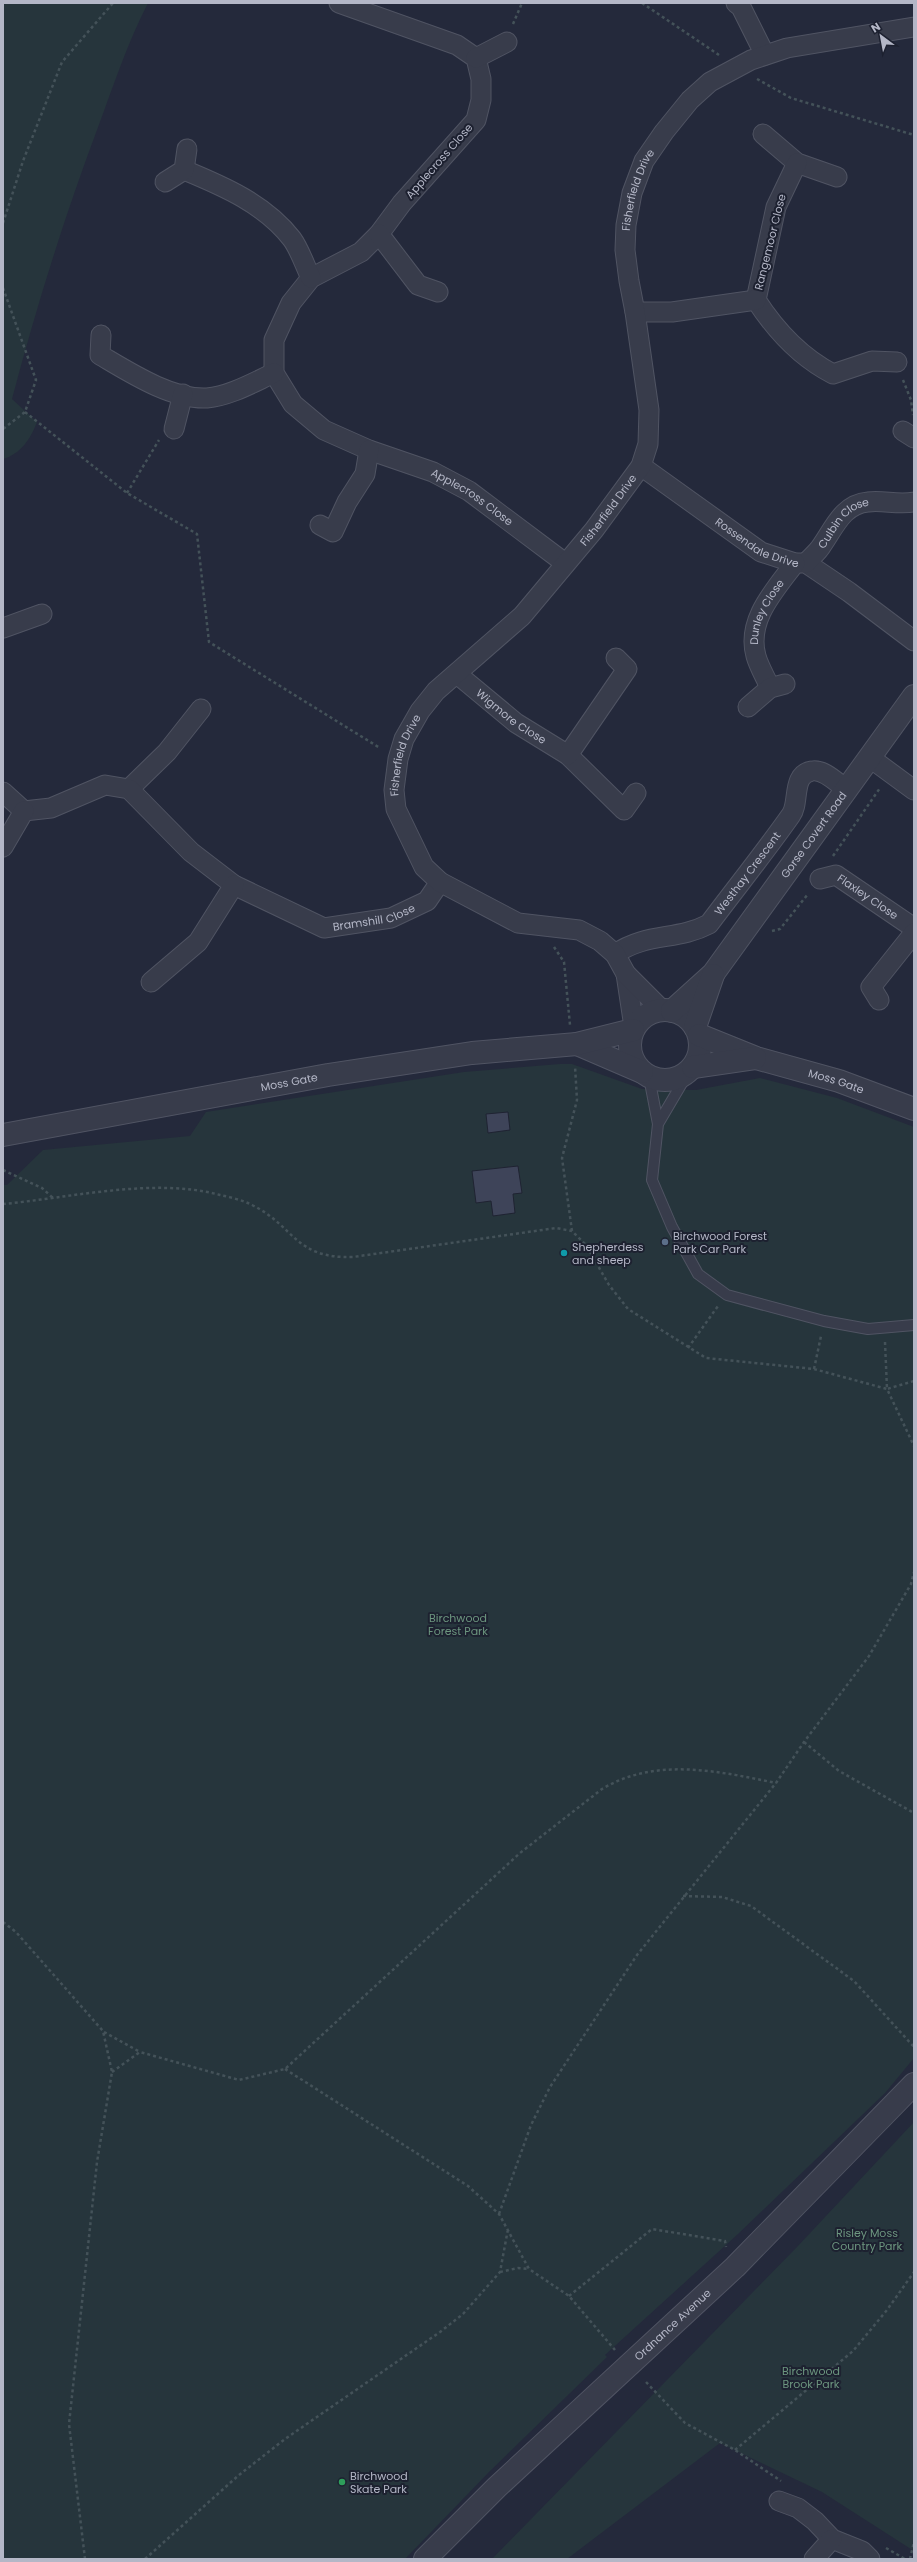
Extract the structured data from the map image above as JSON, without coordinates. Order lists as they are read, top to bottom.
{
  "streets": {
    "street": [
      "Applecross Close",
      "Fisherfield Drive",
      "Rangemoor Close",
      "Culbin Close",
      "Rossendale Drive",
      "Dunley Close",
      "Wigmore Close",
      "Gorse Covert Road",
      "Westhay Crescent",
      "Flaxley Close",
      "Bramshill Close",
      "Moss Gate",
      "Ordnance Avenue"
    ]
  },
  "crossings": [
    ["Applecross Close", "Fisherfield Drive"],
    ["Fisherfield Drive", "Rangemoor Close"],
    ["Fisherfield Drive", "Rossendale Drive"],
    ["Fisherfield Drive", "Wigmore Close"],
    ["Fisherfield Drive", "Gorse Covert Road"],
    ["Fisherfield Drive", "Westhay Crescent"],
    ["Fisherfield Drive", "Bramshill Close"],
    ["Fisherfield Drive", "Moss Gate"],
    ["Culbin Close", "Rossendale Drive"],
    ["Culbin Close", "Dunley Close"],
    ["Rossendale Drive", "Dunley Close"],
    ["Gorse Covert Road", "Westhay Crescent"],
    ["Gorse Covert Road", "Moss Gate"]
  ],
  "parks": ["Birchwood Forest Park", "Risley Moss Country Park", "Birchwood Brook Park"],
  "places": ["Birchwood Forest Park Car Park", "Shepherdess and sheep", "Birchwood Skate Park"],
  "north": "top left"
}
